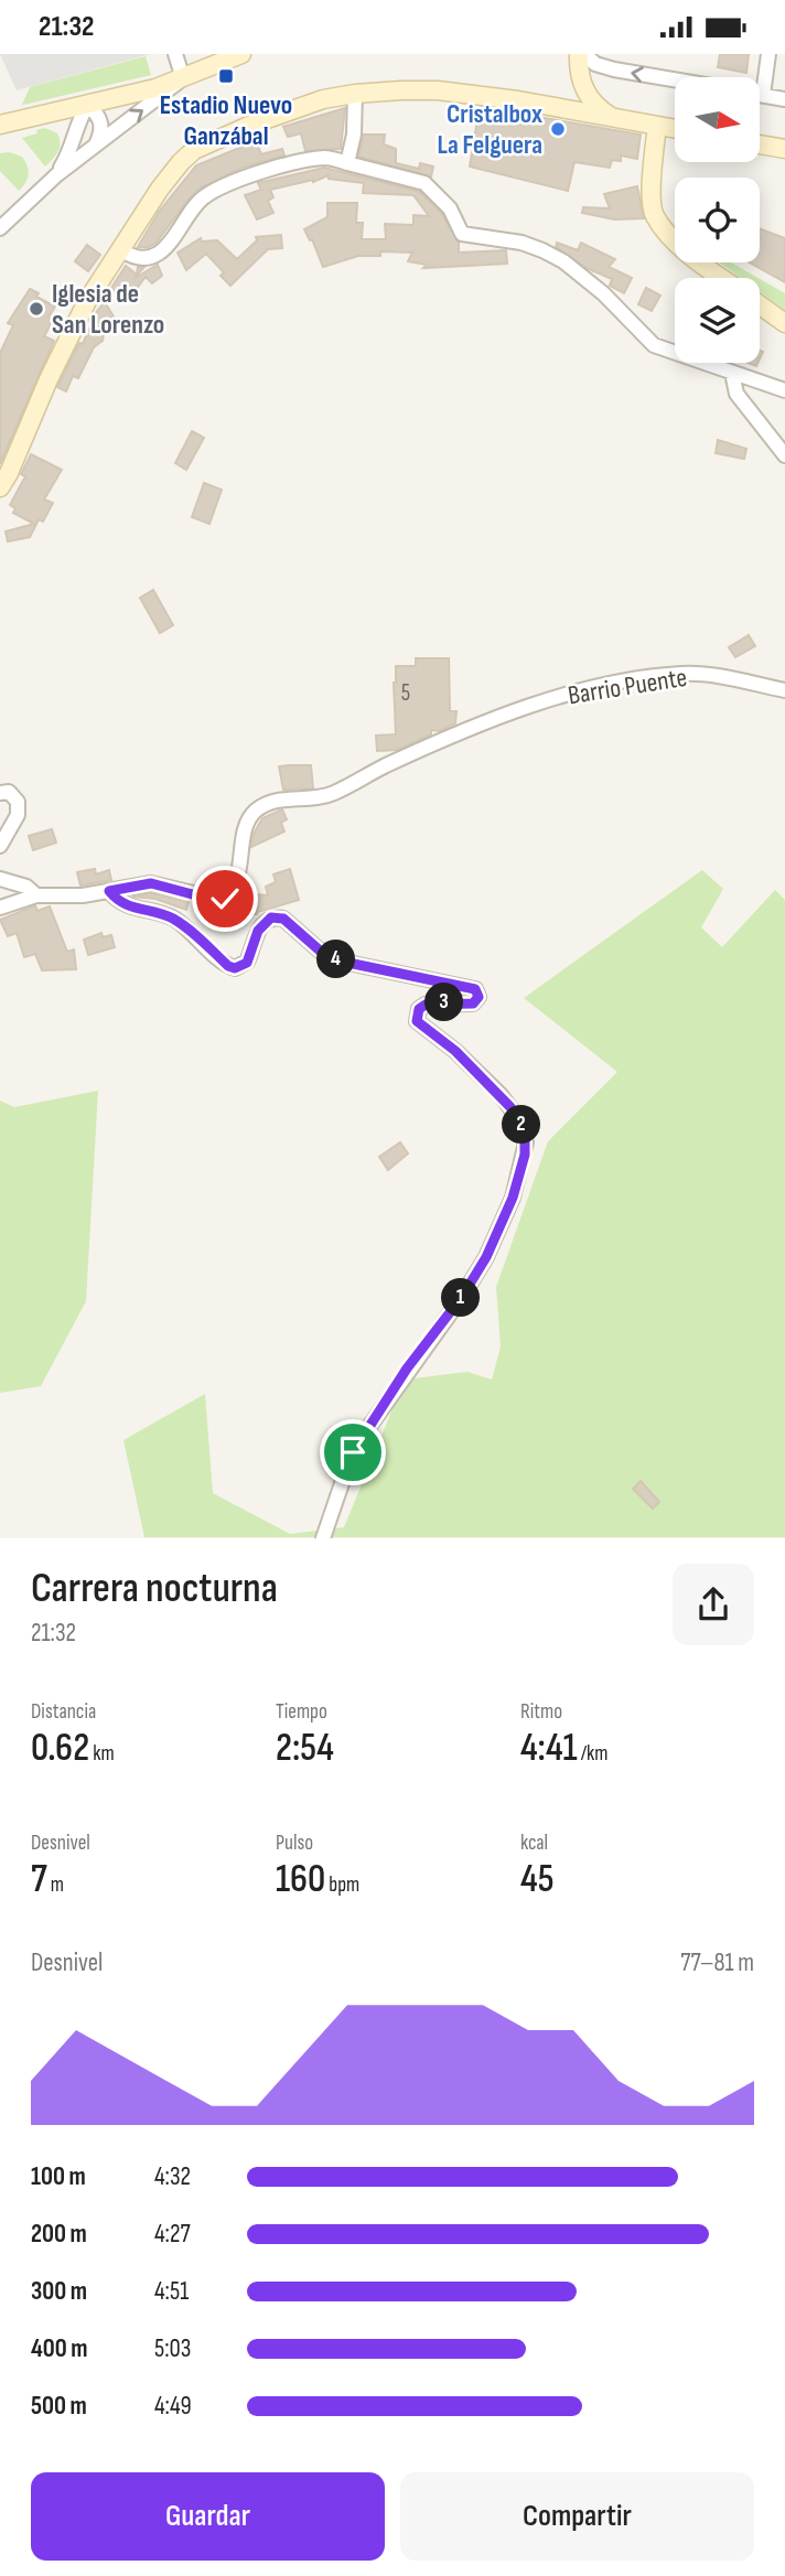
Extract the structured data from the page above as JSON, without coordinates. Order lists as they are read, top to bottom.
{
  "streets": {
    "street": ["Barrio Puente"]
  },
  "places": {
    "transit": ["Estadio Nuevo Ganzábal"],
    "other": ["Cristalbox La Felguera", "Iglesia de San Lorenzo"]
  },
  "house_numbers": ["5"],
  "north": "right",
  "page": {
    "status": "21:32",
    "pins": [
      "4",
      "3",
      "2",
      "1"
    ],
    "heading": ["Carrera nocturna", "21:32"],
    "stats": [
      ["Distancia", "0.62 km"],
      ["Tiempo", "2:54"],
      ["Ritmo", "4:41 /km"],
      ["Desnivel", "7 m"],
      ["Pulso", "160 bpm"],
      ["kcal", "45"]
    ],
    "chart": ["Desnivel", "77–81 m"],
    "list": [
      {
        "name": "100 m",
        "note": "4:32"
      },
      {
        "name": "200 m",
        "note": "4:27"
      },
      {
        "name": "300 m",
        "note": "4:51"
      },
      {
        "name": "400 m",
        "note": "5:03"
      },
      {
        "name": "500 m",
        "note": "4:49"
      }
    ],
    "buttons": ["Guardar", "Compartir"]
  }
}
